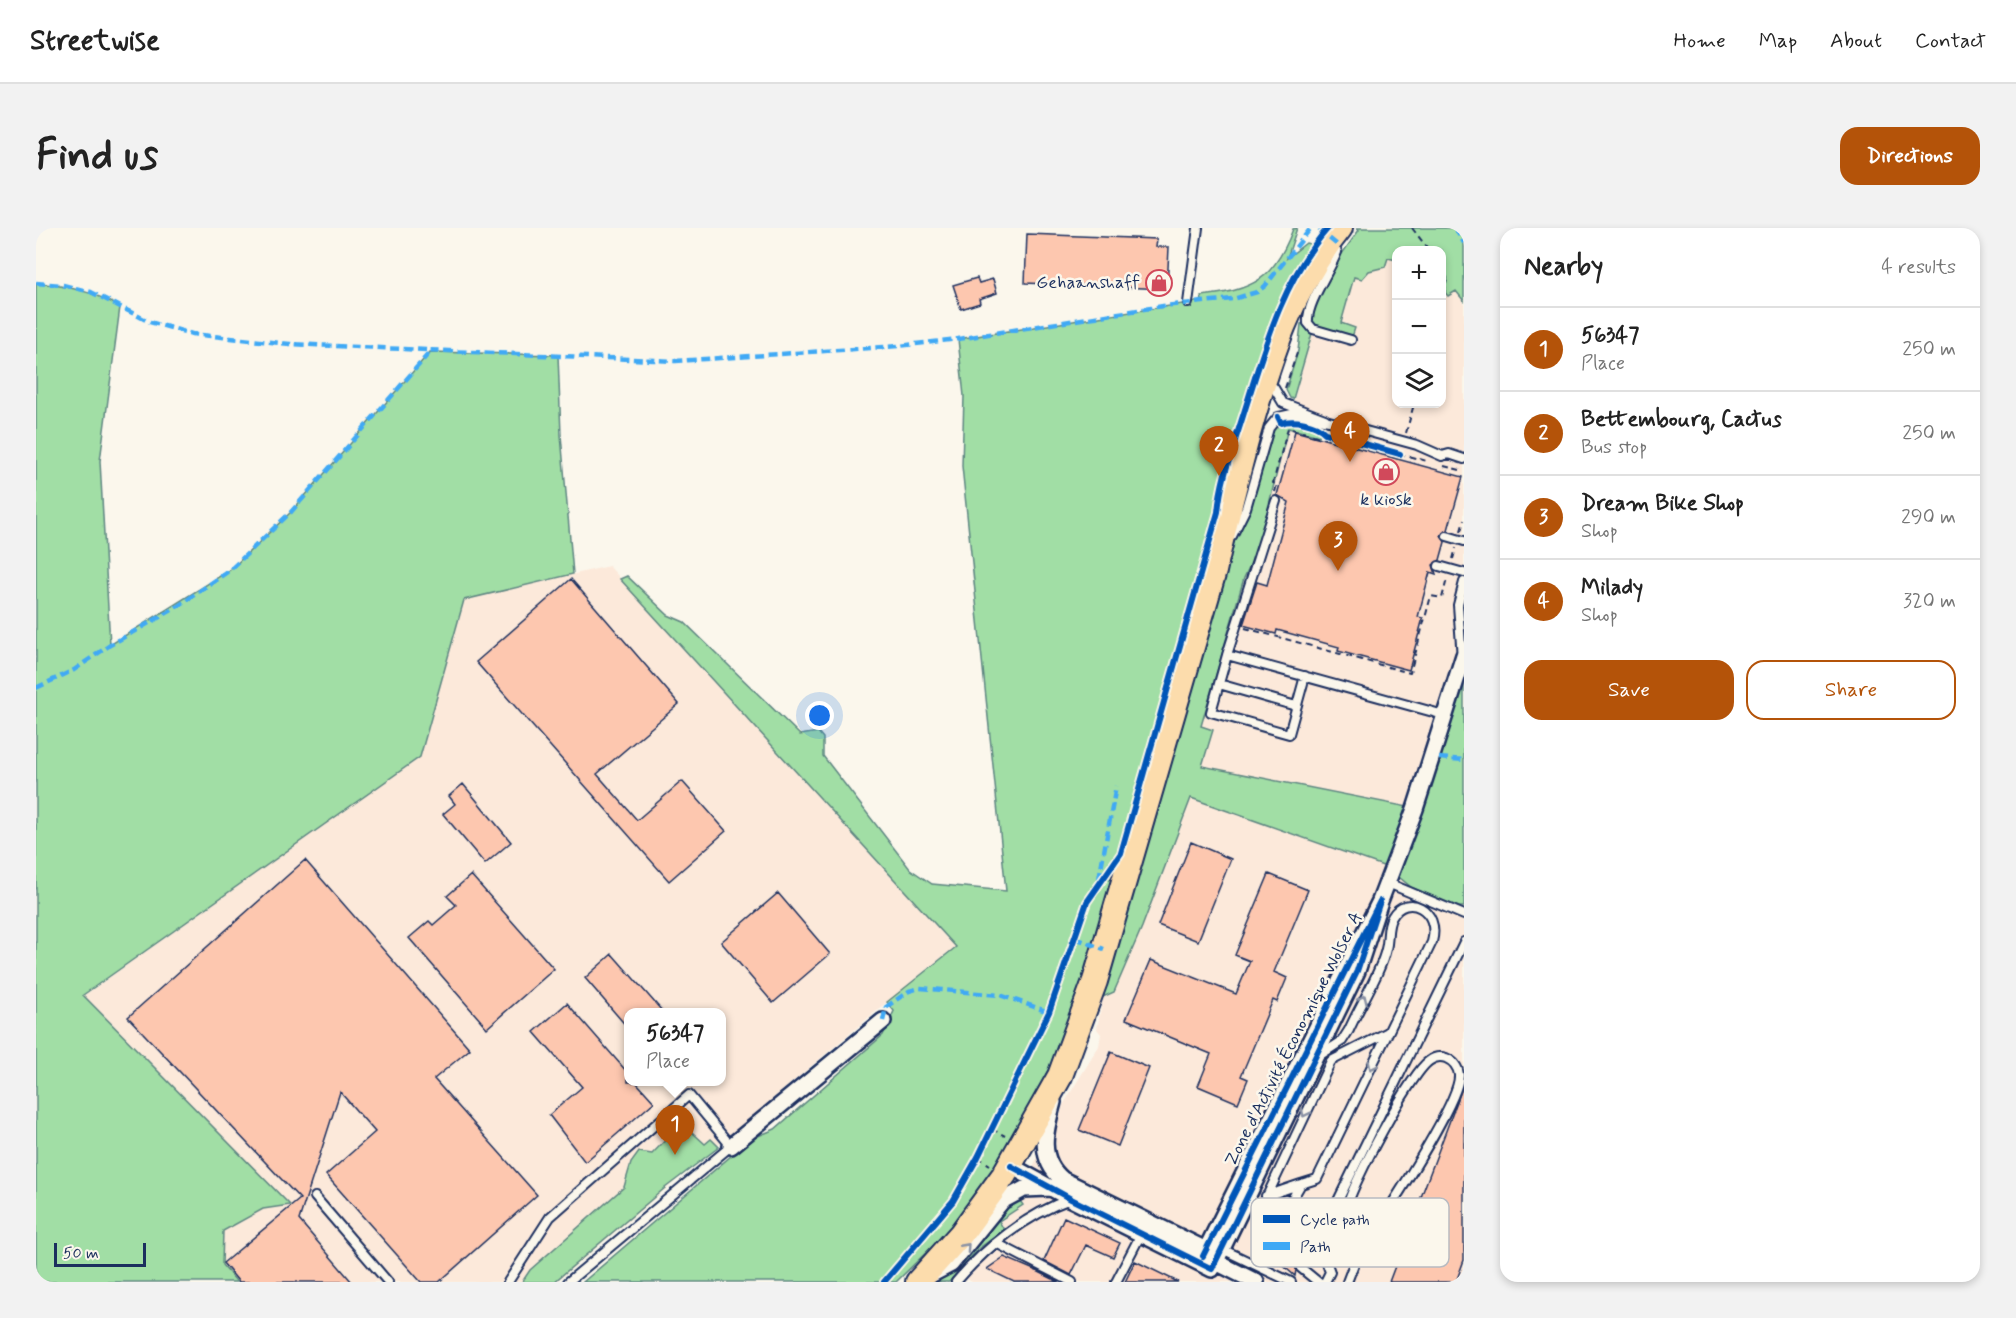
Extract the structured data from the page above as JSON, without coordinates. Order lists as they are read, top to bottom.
{
  "streets": {
    "street": ["Zone d'Activité Économique Wolser A"]
  },
  "places": {
    "shop": ["Gehaanshaff", "k kiosk"]
  },
  "legend": ["Cycle path", "Path"],
  "scale_bar": "50 m",
  "page": {
    "header": "Streetwise",
    "nav": [
      "Home",
      "Map",
      "About",
      "Contact"
    ],
    "buttons": [
      "Directions",
      ["Save", "Share"]
    ],
    "title": "Find us",
    "heading": ["Nearby", "4 results"],
    "map_buttons": ["+", "−"],
    "list": [
      {
        "mark": "1",
        "name": "56347",
        "note": "Place",
        "value": "250 m"
      },
      {
        "mark": "2",
        "name": "Bettembourg, Cactus",
        "note": "Bus stop",
        "value": "250 m"
      },
      {
        "mark": "3",
        "name": "Dream Bike Shop",
        "note": "Shop",
        "value": "290 m"
      },
      {
        "mark": "4",
        "name": "Milady",
        "note": "Shop",
        "value": "320 m"
      }
    ],
    "pins": [
      "4",
      "2",
      "3",
      "1"
    ],
    "popup": ["56347", "Place"],
    "scale": "50 m"
  }
}
